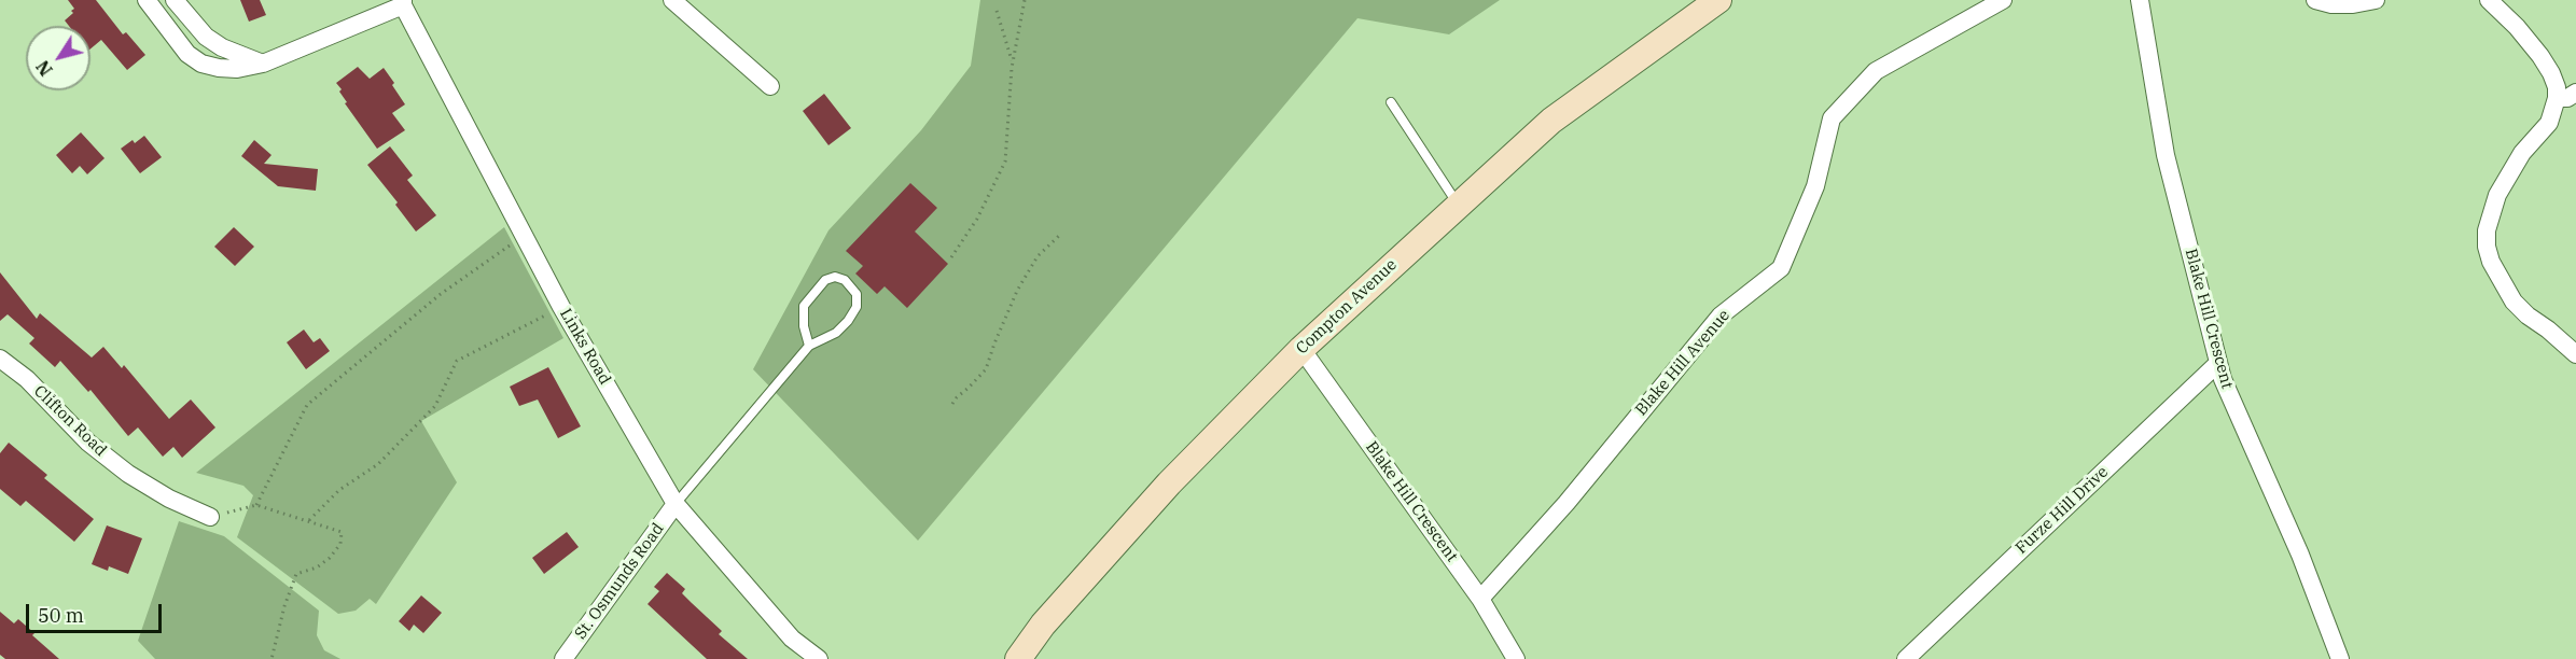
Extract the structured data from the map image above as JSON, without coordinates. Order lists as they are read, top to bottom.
{
  "streets": {
    "street": [
      "Compton Avenue",
      "Blake Hill Crescent",
      "Links Road",
      "Blake Hill Avenue",
      "Clifton Road",
      "Furze Hill Drive",
      "St. Osmunds Road"
    ]
  },
  "crossings": [
    ["Compton Avenue", "Blake Hill Crescent"],
    ["Blake Hill Crescent", "Blake Hill Avenue"],
    ["Blake Hill Crescent", "Furze Hill Drive"],
    ["Links Road", "St. Osmunds Road"]
  ],
  "scale_bar": "50 m",
  "north": "bottom left"
}
